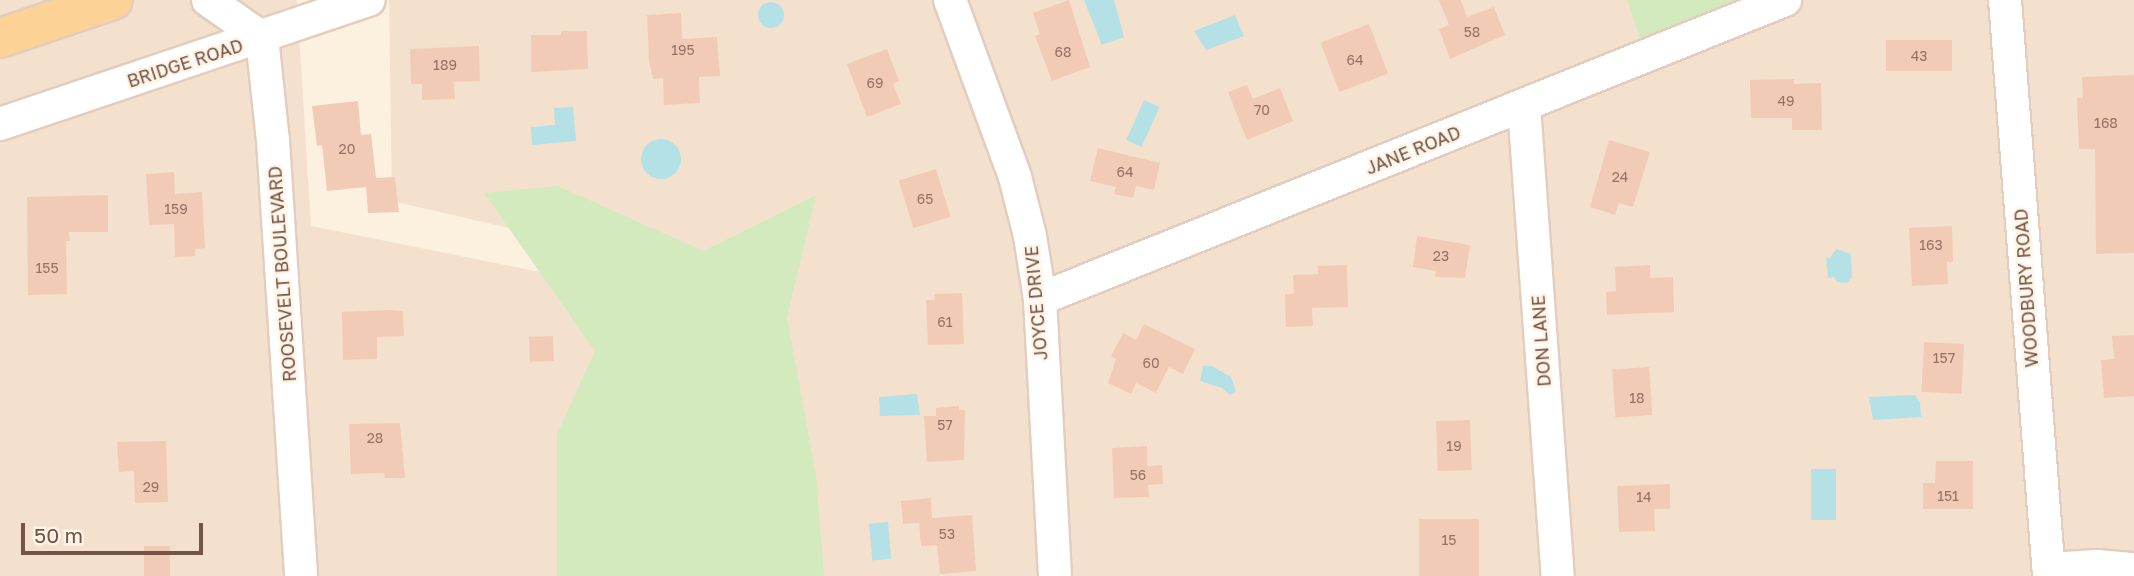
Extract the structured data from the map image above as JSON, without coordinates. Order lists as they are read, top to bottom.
{
  "streets": {
    "street": [
      "BRIDGE ROAD",
      "JANE ROAD",
      "ROOSEVELT BOULEVARD",
      "WOODBURY ROAD",
      "JOYCE DRIVE",
      "DON LANE"
    ]
  },
  "crossings": [
    ["BRIDGE ROAD", "ROOSEVELT BOULEVARD"],
    ["JANE ROAD", "JOYCE DRIVE"],
    ["JANE ROAD", "DON LANE"]
  ],
  "house_numbers": [
    "58",
    "195",
    "68",
    "43",
    "64",
    "189",
    "69",
    "49",
    "70",
    "168",
    "20",
    "64",
    "24",
    "65",
    "159",
    "163",
    "23",
    "155",
    "61",
    "157",
    "60",
    "18",
    "57",
    "28",
    "19",
    "56",
    "29",
    "151",
    "14",
    "53",
    "15"
  ],
  "scale_bar": "50 m"
}
